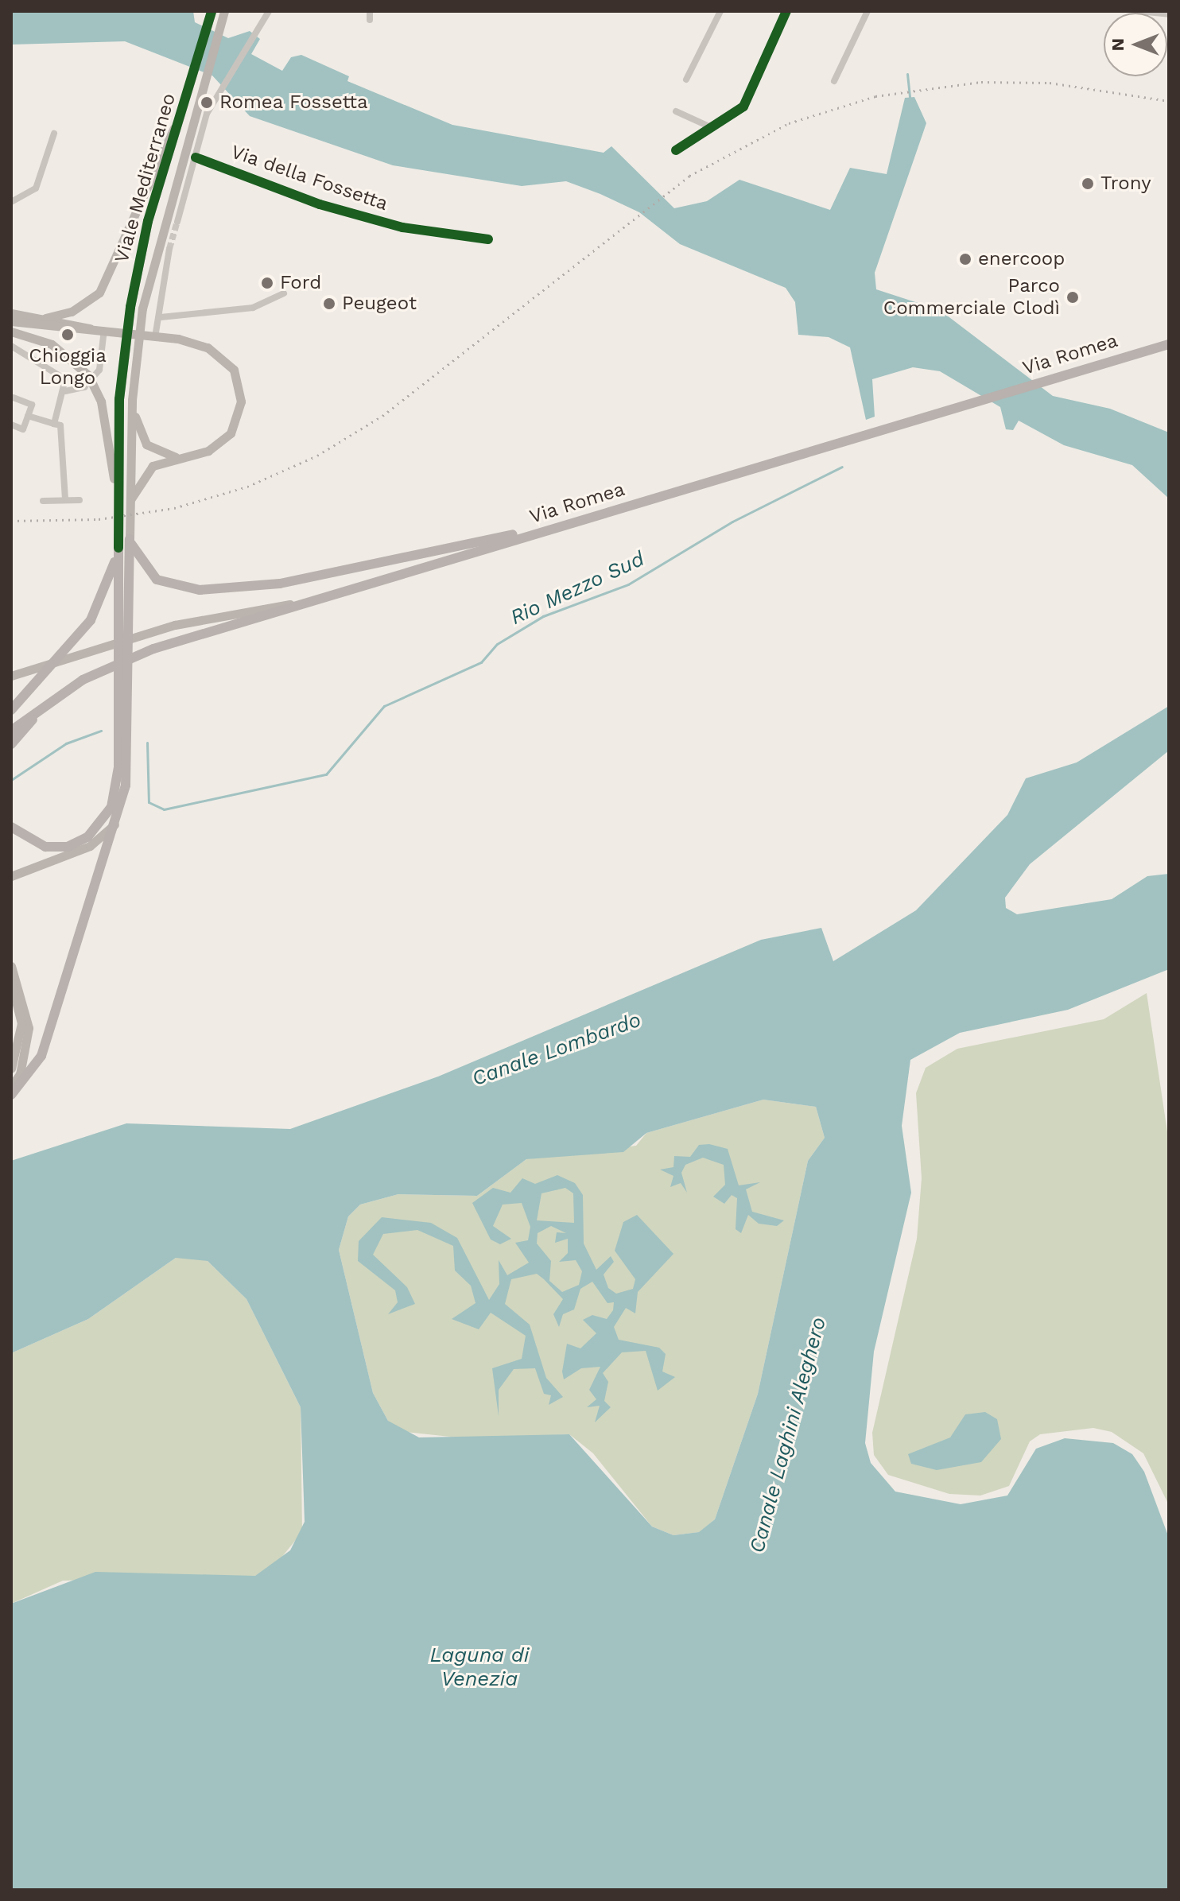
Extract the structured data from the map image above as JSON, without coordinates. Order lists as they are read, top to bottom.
{
  "streets": {
    "main road": ["Via Romea"],
    "street": ["Viale Mediterraneo", "Via della Fossetta"]
  },
  "water": [
    "Rio Mezzo Sud",
    "Canale Lombardo",
    "Canale Laghini Aleghero",
    "Laguna di Venezia"
  ],
  "places": [
    "Romea Fossetta",
    "Trony",
    "enercoop",
    "Ford",
    "Parco Commerciale Clodì",
    "Peugeot",
    "Chioggia Longo"
  ],
  "north": "left"
}
